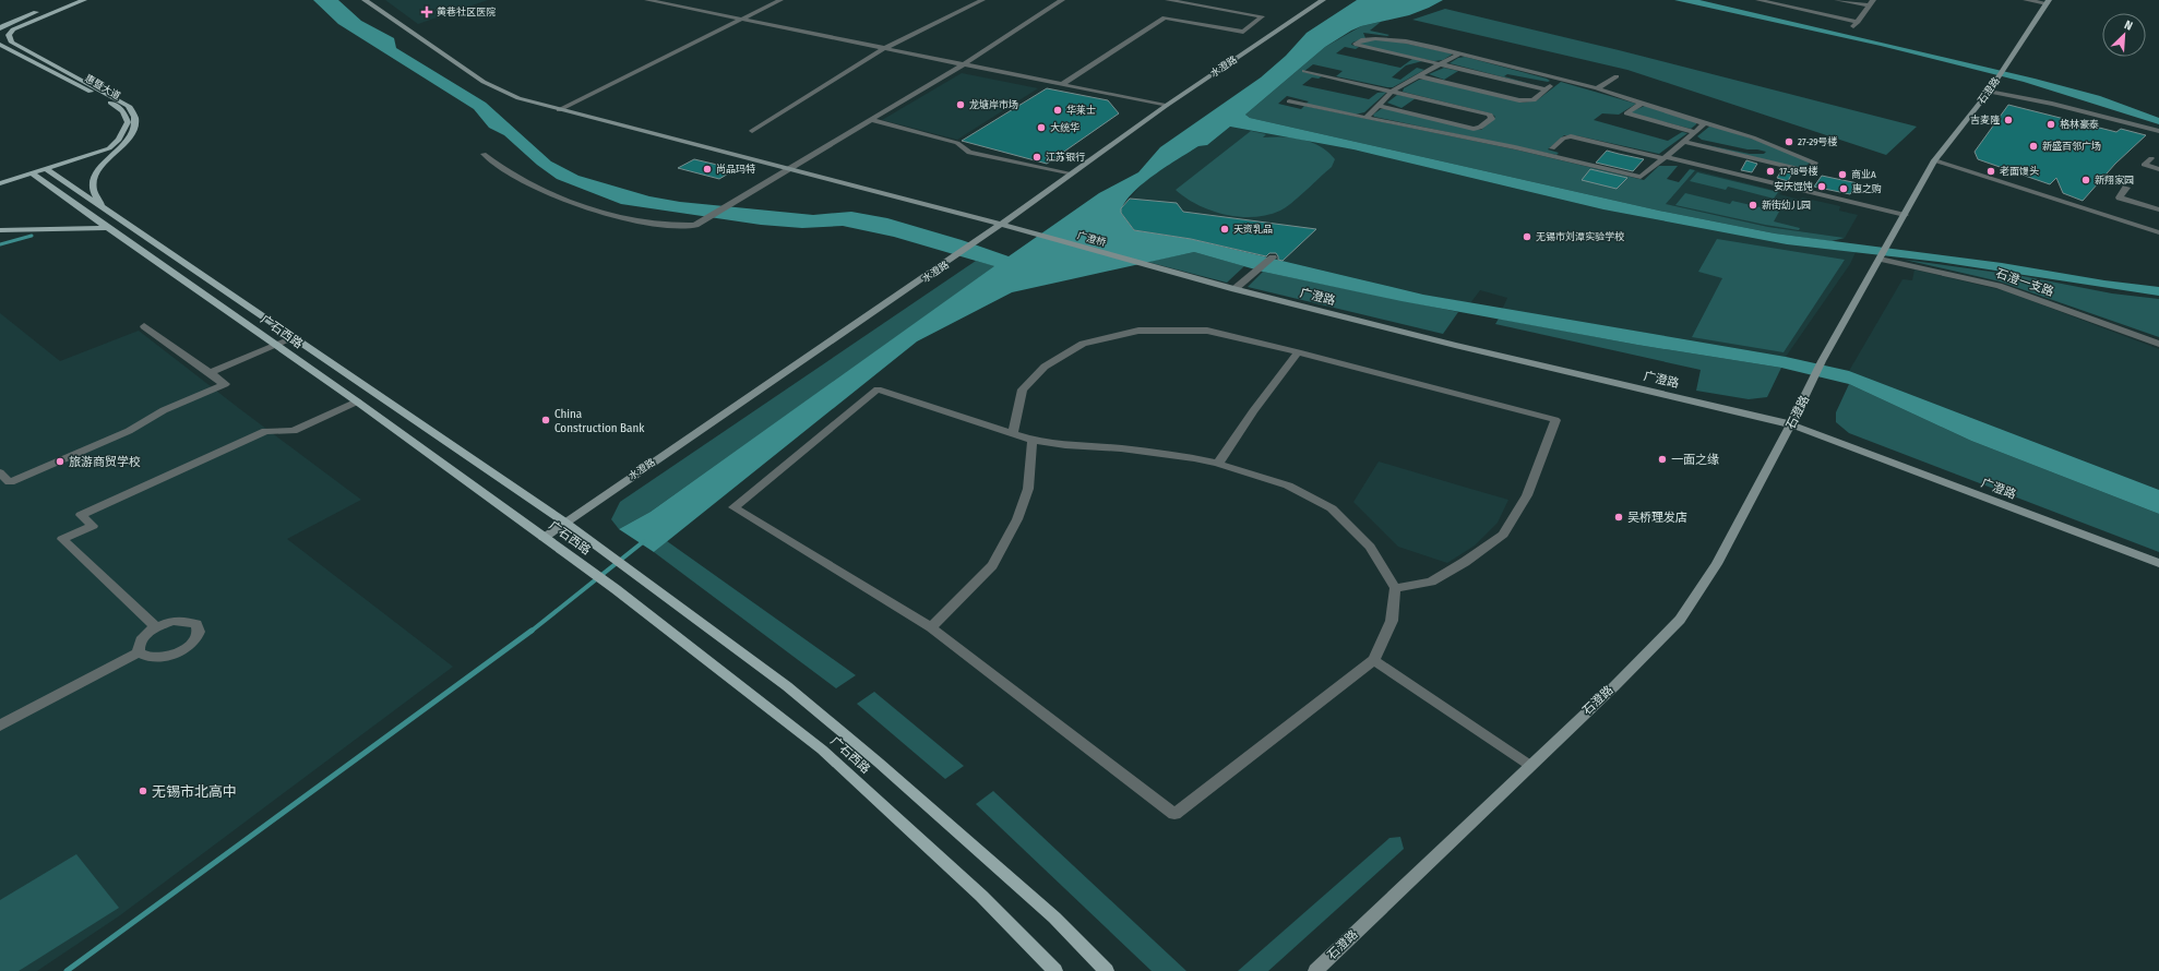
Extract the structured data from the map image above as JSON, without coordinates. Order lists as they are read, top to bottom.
{
  "streets": {
    "main road": ["惠暨大道", "广石西路"],
    "street": [
      "水澄路",
      "石澄路",
      "广澄桥",
      "石澄一支路",
      "广澄路"
    ]
  },
  "crossings": [
    ["水澄路", "广澄桥"],
    ["水澄路", "广石西路"],
    ["惠暨大道", "广石西路"],
    ["石澄路", "石澄一支路"],
    ["石澄路", "广澄路"],
    ["广澄桥", "广澄路"]
  ],
  "places": {
    "health": ["黄巷社区医院"],
    "other": [
      "龙塘岸市场",
      "华莱士",
      "吉麦隆",
      "格林豪泰",
      "大统华",
      "27-29号楼",
      "新盛百邻广场",
      "江苏银行",
      "尚品玛特",
      "17-18号楼",
      "老面馒头",
      "商业A",
      "新翔家园",
      "安庆馄饨",
      "惠之购",
      "新街幼儿园",
      "天资乳品",
      "无锡市刘潭实验学校",
      "China Construction Bank",
      "一面之缘",
      "旅游商贸学校",
      "吴桥理发店",
      "无锡市北高中"
    ]
  },
  "north": "top right"
}
